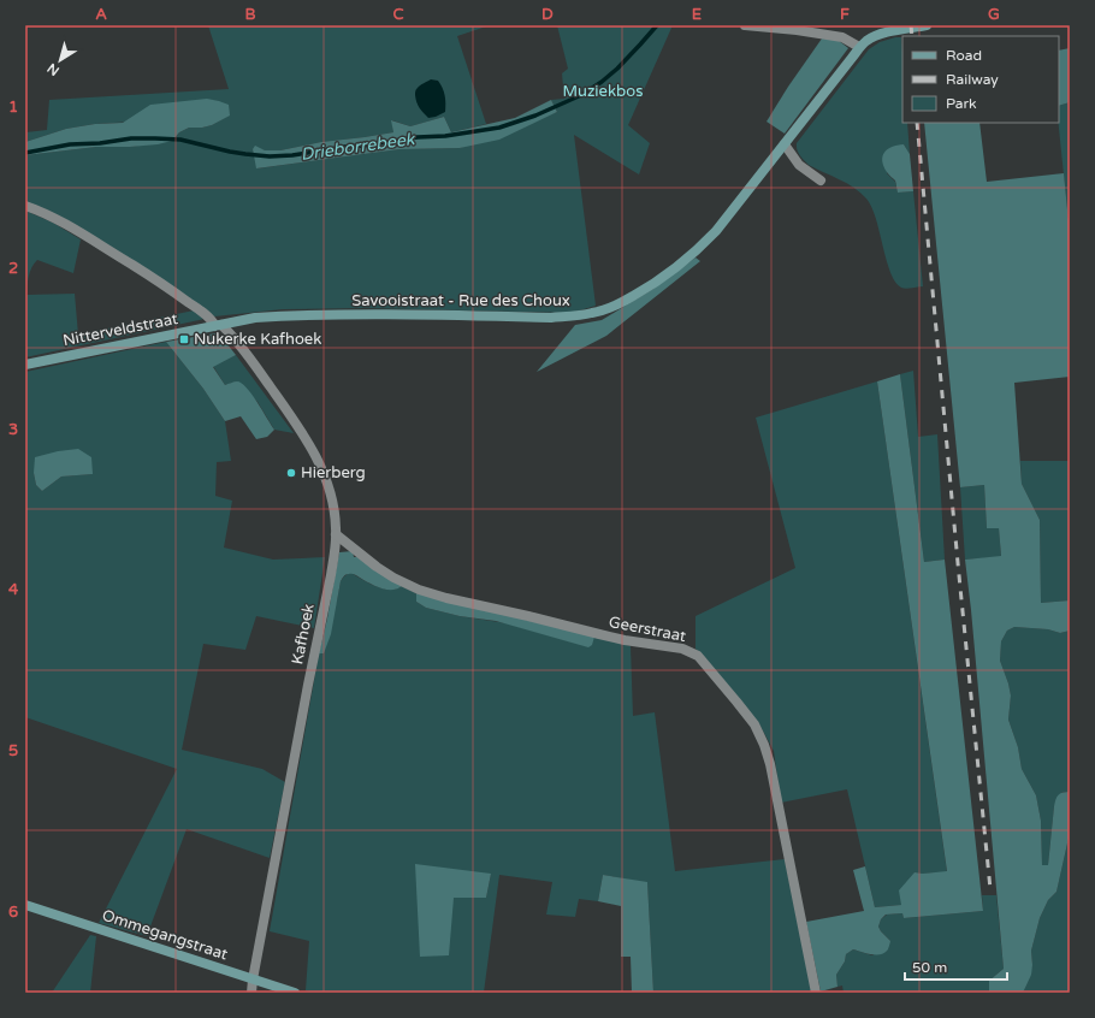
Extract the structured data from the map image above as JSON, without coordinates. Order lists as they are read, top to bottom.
{
  "streets": {
    "main road": ["Savooistraat - Rue des Choux", "Nitterveldstraat", "Ommegangstraat"],
    "street": ["Geerstraat", "Kafhoek"]
  },
  "crossings": [
    ["Savooistraat - Rue des Choux", "Nitterveldstraat"],
    ["Savooistraat - Rue des Choux", "Kafhoek"],
    ["Nitterveldstraat", "Kafhoek"],
    ["Geerstraat", "Kafhoek"],
    ["Kafhoek", "Ommegangstraat"]
  ],
  "water": ["Drieborrebeek"],
  "parks": ["Muziekbos"],
  "places": {
    "transit": ["Nukerke Kafhoek"],
    "other": ["Hierberg"]
  },
  "legend": ["Road", "Railway", "Park"],
  "scale_bar": "50 m",
  "north": "bottom left",
  "grid": {
    "columns": [
      "A",
      "B",
      "C",
      "D",
      "E",
      "F",
      "G"
    ],
    "rows": [
      "1",
      "2",
      "3",
      "4",
      "5",
      "6"
    ]
  }
}
